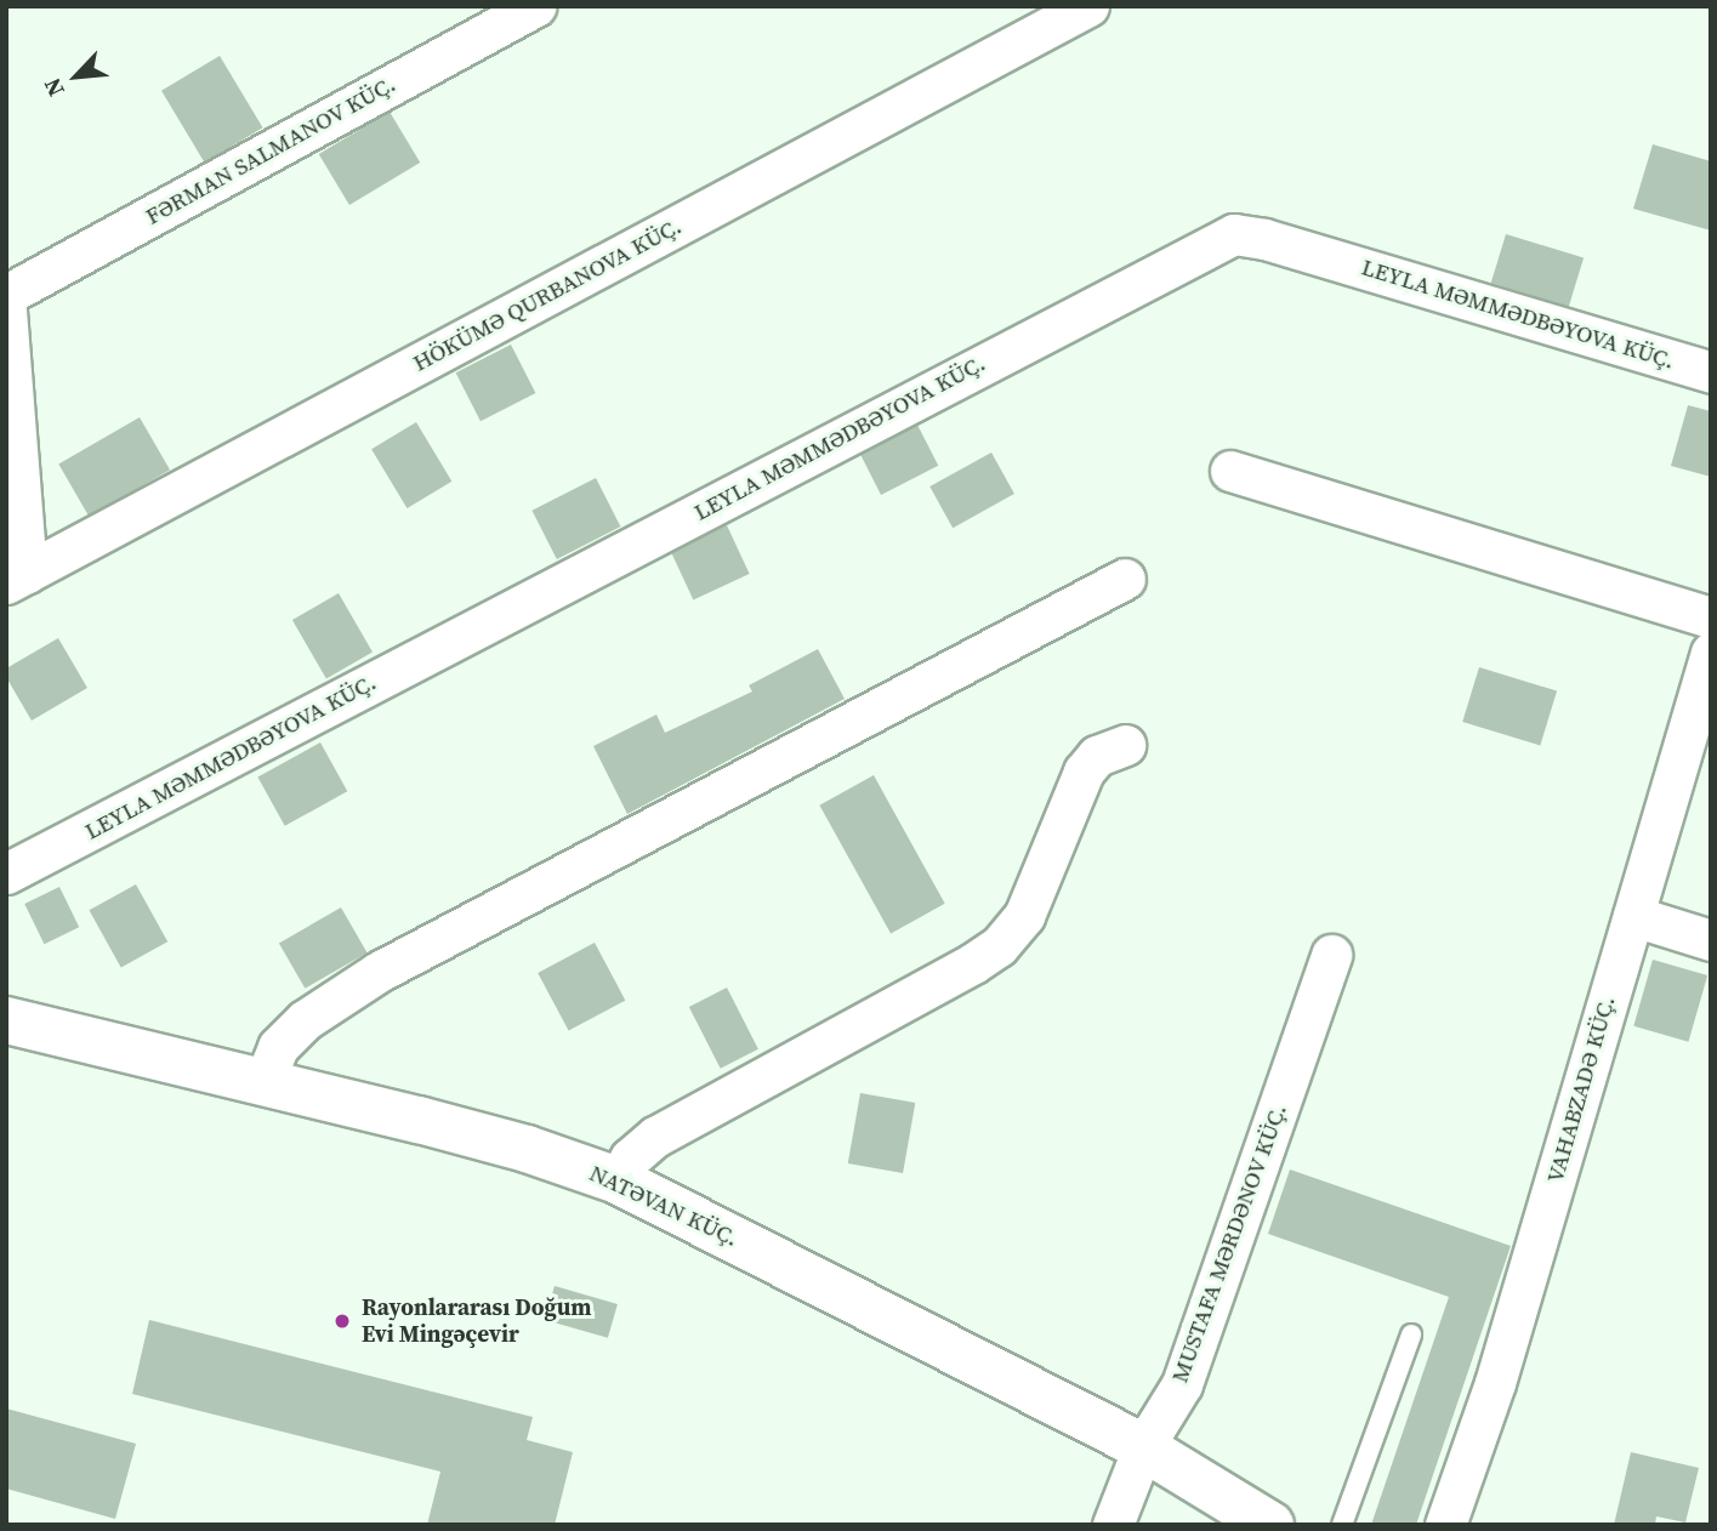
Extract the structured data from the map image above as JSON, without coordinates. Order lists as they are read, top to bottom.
{
  "streets": {
    "street": [
      "FƏRMAN SALMANOV KÜÇ.",
      "HÖKÜMƏ QURBANOVA KÜÇ.",
      "LEYLA MƏMMƏDBƏYOVA KÜÇ.",
      "VAHABZADƏ KÜÇ.",
      "NATƏVAN KÜÇ.",
      "MUSTAFA MƏRDƏNOV KÜÇ."
    ]
  },
  "crossings": [
    ["NATƏVAN KÜÇ.", "MUSTAFA MƏRDƏNOV KÜÇ."]
  ],
  "places": ["Rayonlararası Doğum Evi Mingəçevir"],
  "north": "bottom left"
}
